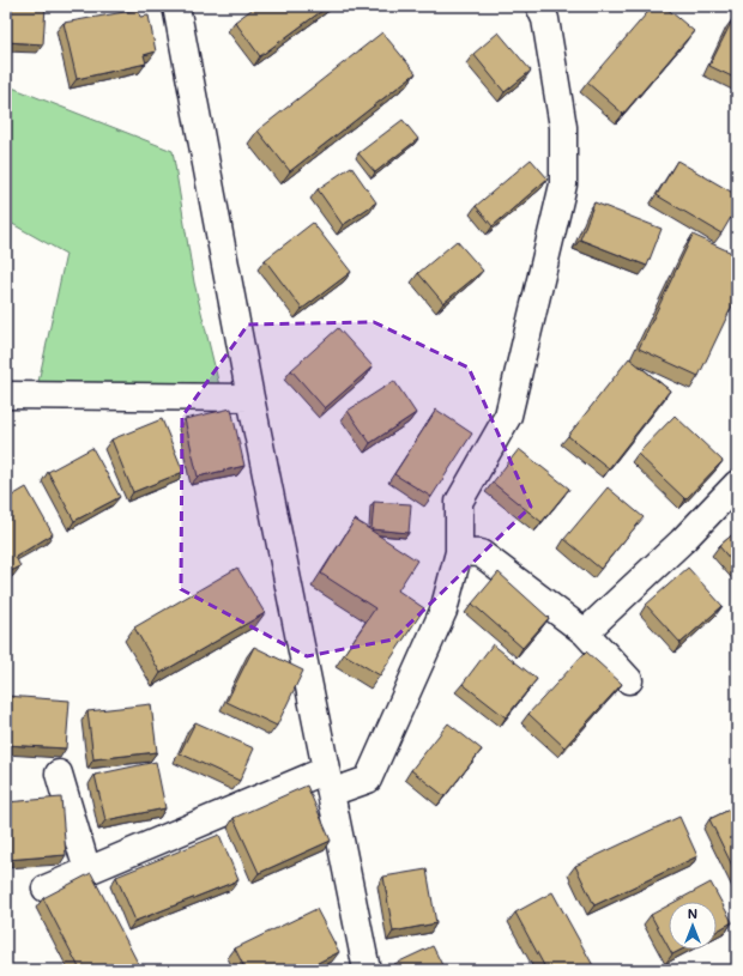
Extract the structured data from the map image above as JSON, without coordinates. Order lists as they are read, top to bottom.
{
  "north": "top"
}
